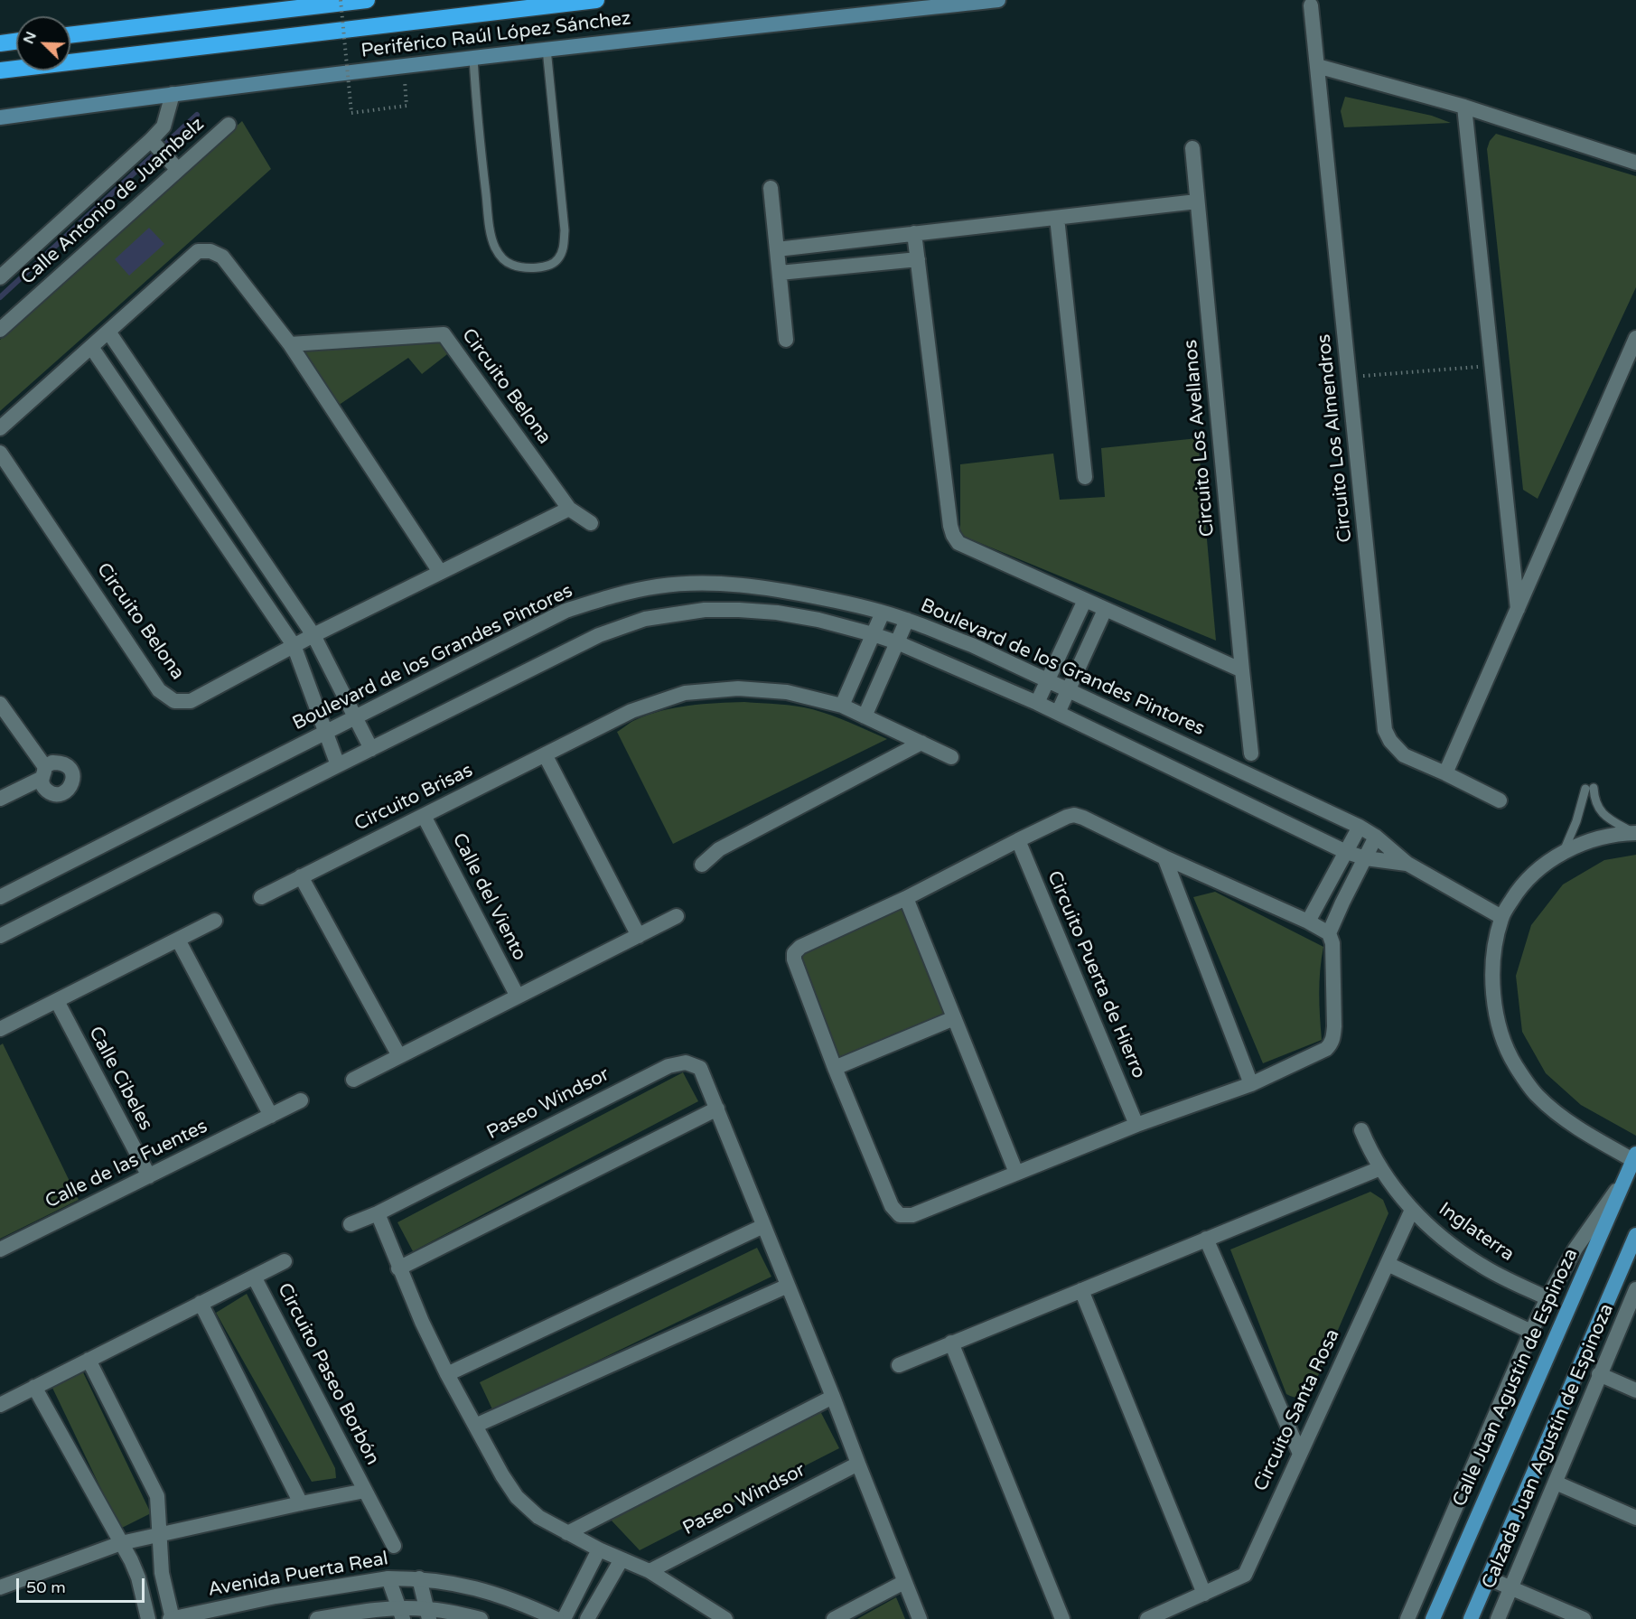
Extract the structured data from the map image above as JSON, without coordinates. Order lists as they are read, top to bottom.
{
  "streets": {
    "highway": ["Periférico Raúl López Sánchez"],
    "main road": ["Calle Juan Agustín de Espinoza"],
    "street": [
      "Calle Antonio de Juambelz",
      "Circuito Belona",
      "Circuito Los Avellanos",
      "Circuito Los Almendros",
      "Boulevard de los Grandes Pintores",
      "Circuito Brisas",
      "Calle del Viento",
      "Circuito Puerta de Hierro",
      "Calle Cibeles",
      "Paseo Windsor",
      "Calle de las Fuentes",
      "Inglaterra",
      "Circuito Paseo Borbón",
      "Circuito Santa Rosa",
      "Calzada Juan Agustín de Espinoza",
      "Avenida Puerta Real"
    ]
  },
  "crossings": [
    ["Periférico Raúl López Sánchez", "Calle Antonio de Juambelz"],
    ["Circuito Brisas", "Calle del Viento"],
    ["Calle Cibeles", "Calle de las Fuentes"],
    ["Inglaterra", "Circuito Santa Rosa"]
  ],
  "scale_bar": "50 m",
  "north": "top left"
}
